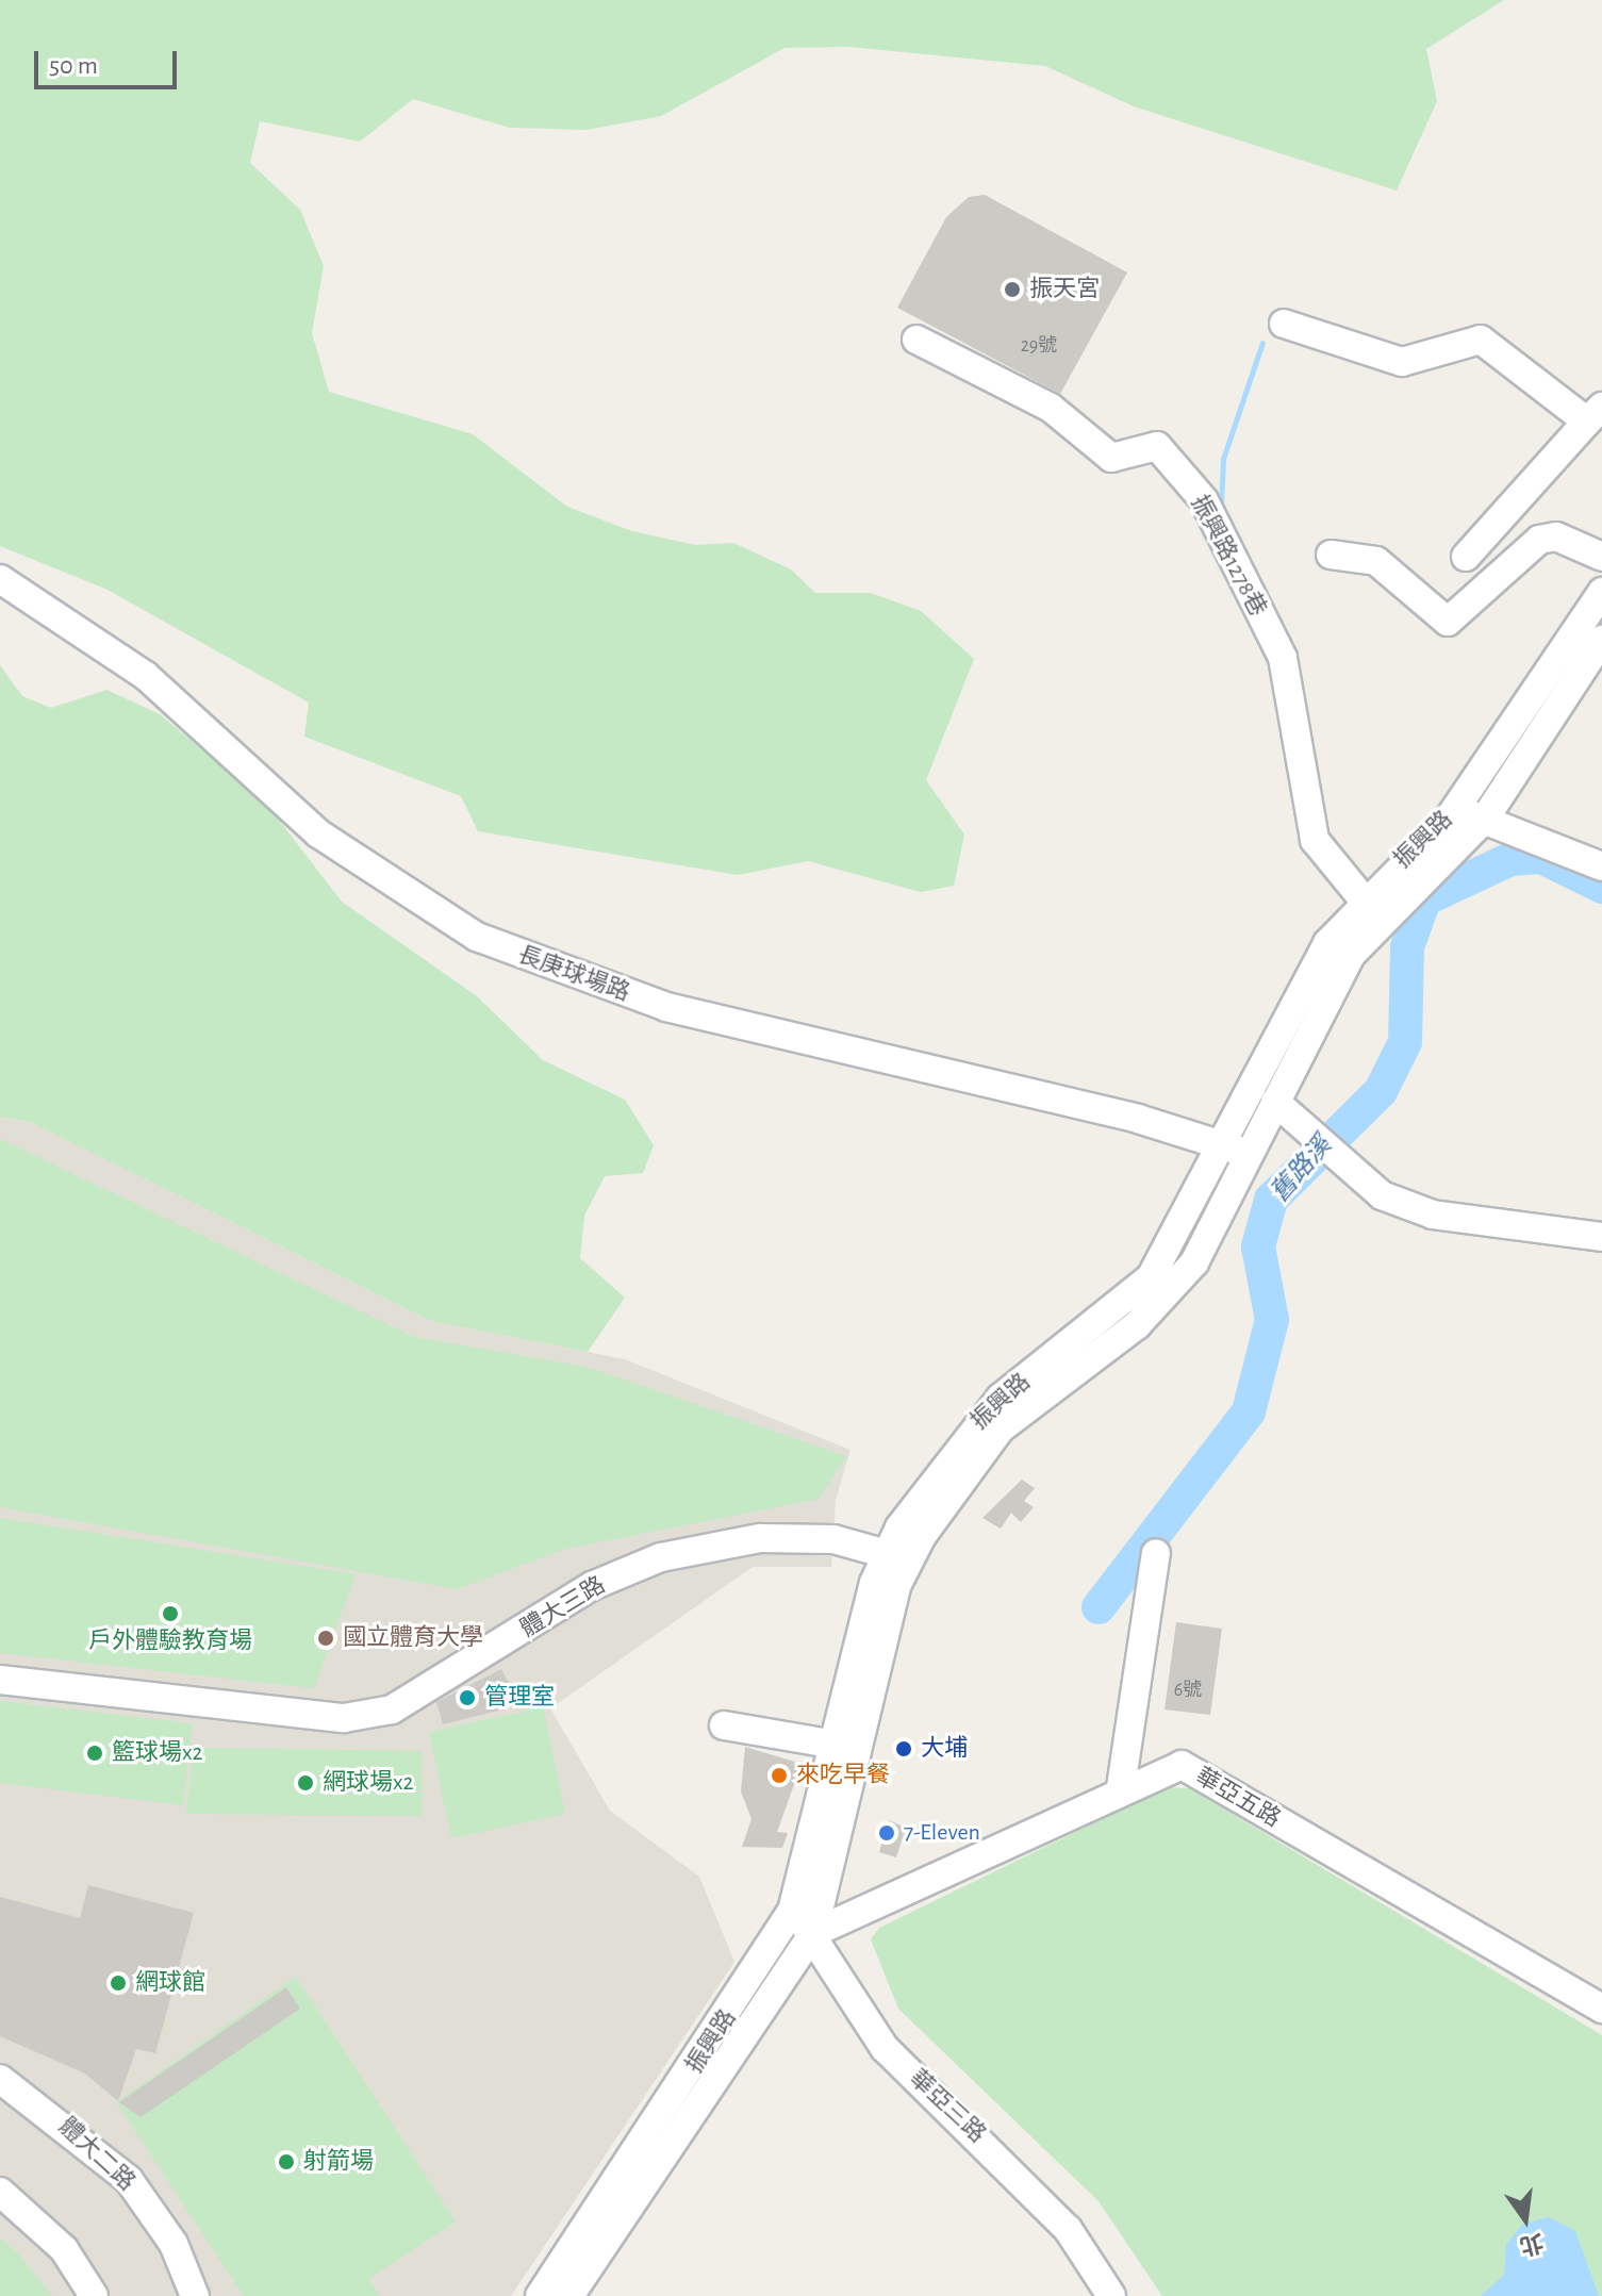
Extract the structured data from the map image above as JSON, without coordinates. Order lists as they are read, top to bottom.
{
  "streets": {
    "street": [
      "振興路1278巷",
      "振興路",
      "長庚球場路",
      "體大三路",
      "華亞五路",
      "華亞三路",
      "體大二路"
    ]
  },
  "crossings": [
    ["振興路1278巷", "振興路"],
    ["振興路", "長庚球場路"],
    ["振興路", "體大三路"],
    ["振興路", "華亞五路"],
    ["振興路", "華亞三路"],
    ["華亞五路", "華亞三路"]
  ],
  "water": ["舊路溪"],
  "places": [
    "振天宮",
    "戶外體驗教育場",
    "國立體育大學",
    "管理室",
    "大埔",
    "籃球場x2",
    "來吃早餐",
    "網球場x2",
    "7-Eleven",
    "網球館",
    "射箭場"
  ],
  "house_numbers": ["29號", "6號"],
  "scale_bar": "50 m",
  "north": "bottom"
}
